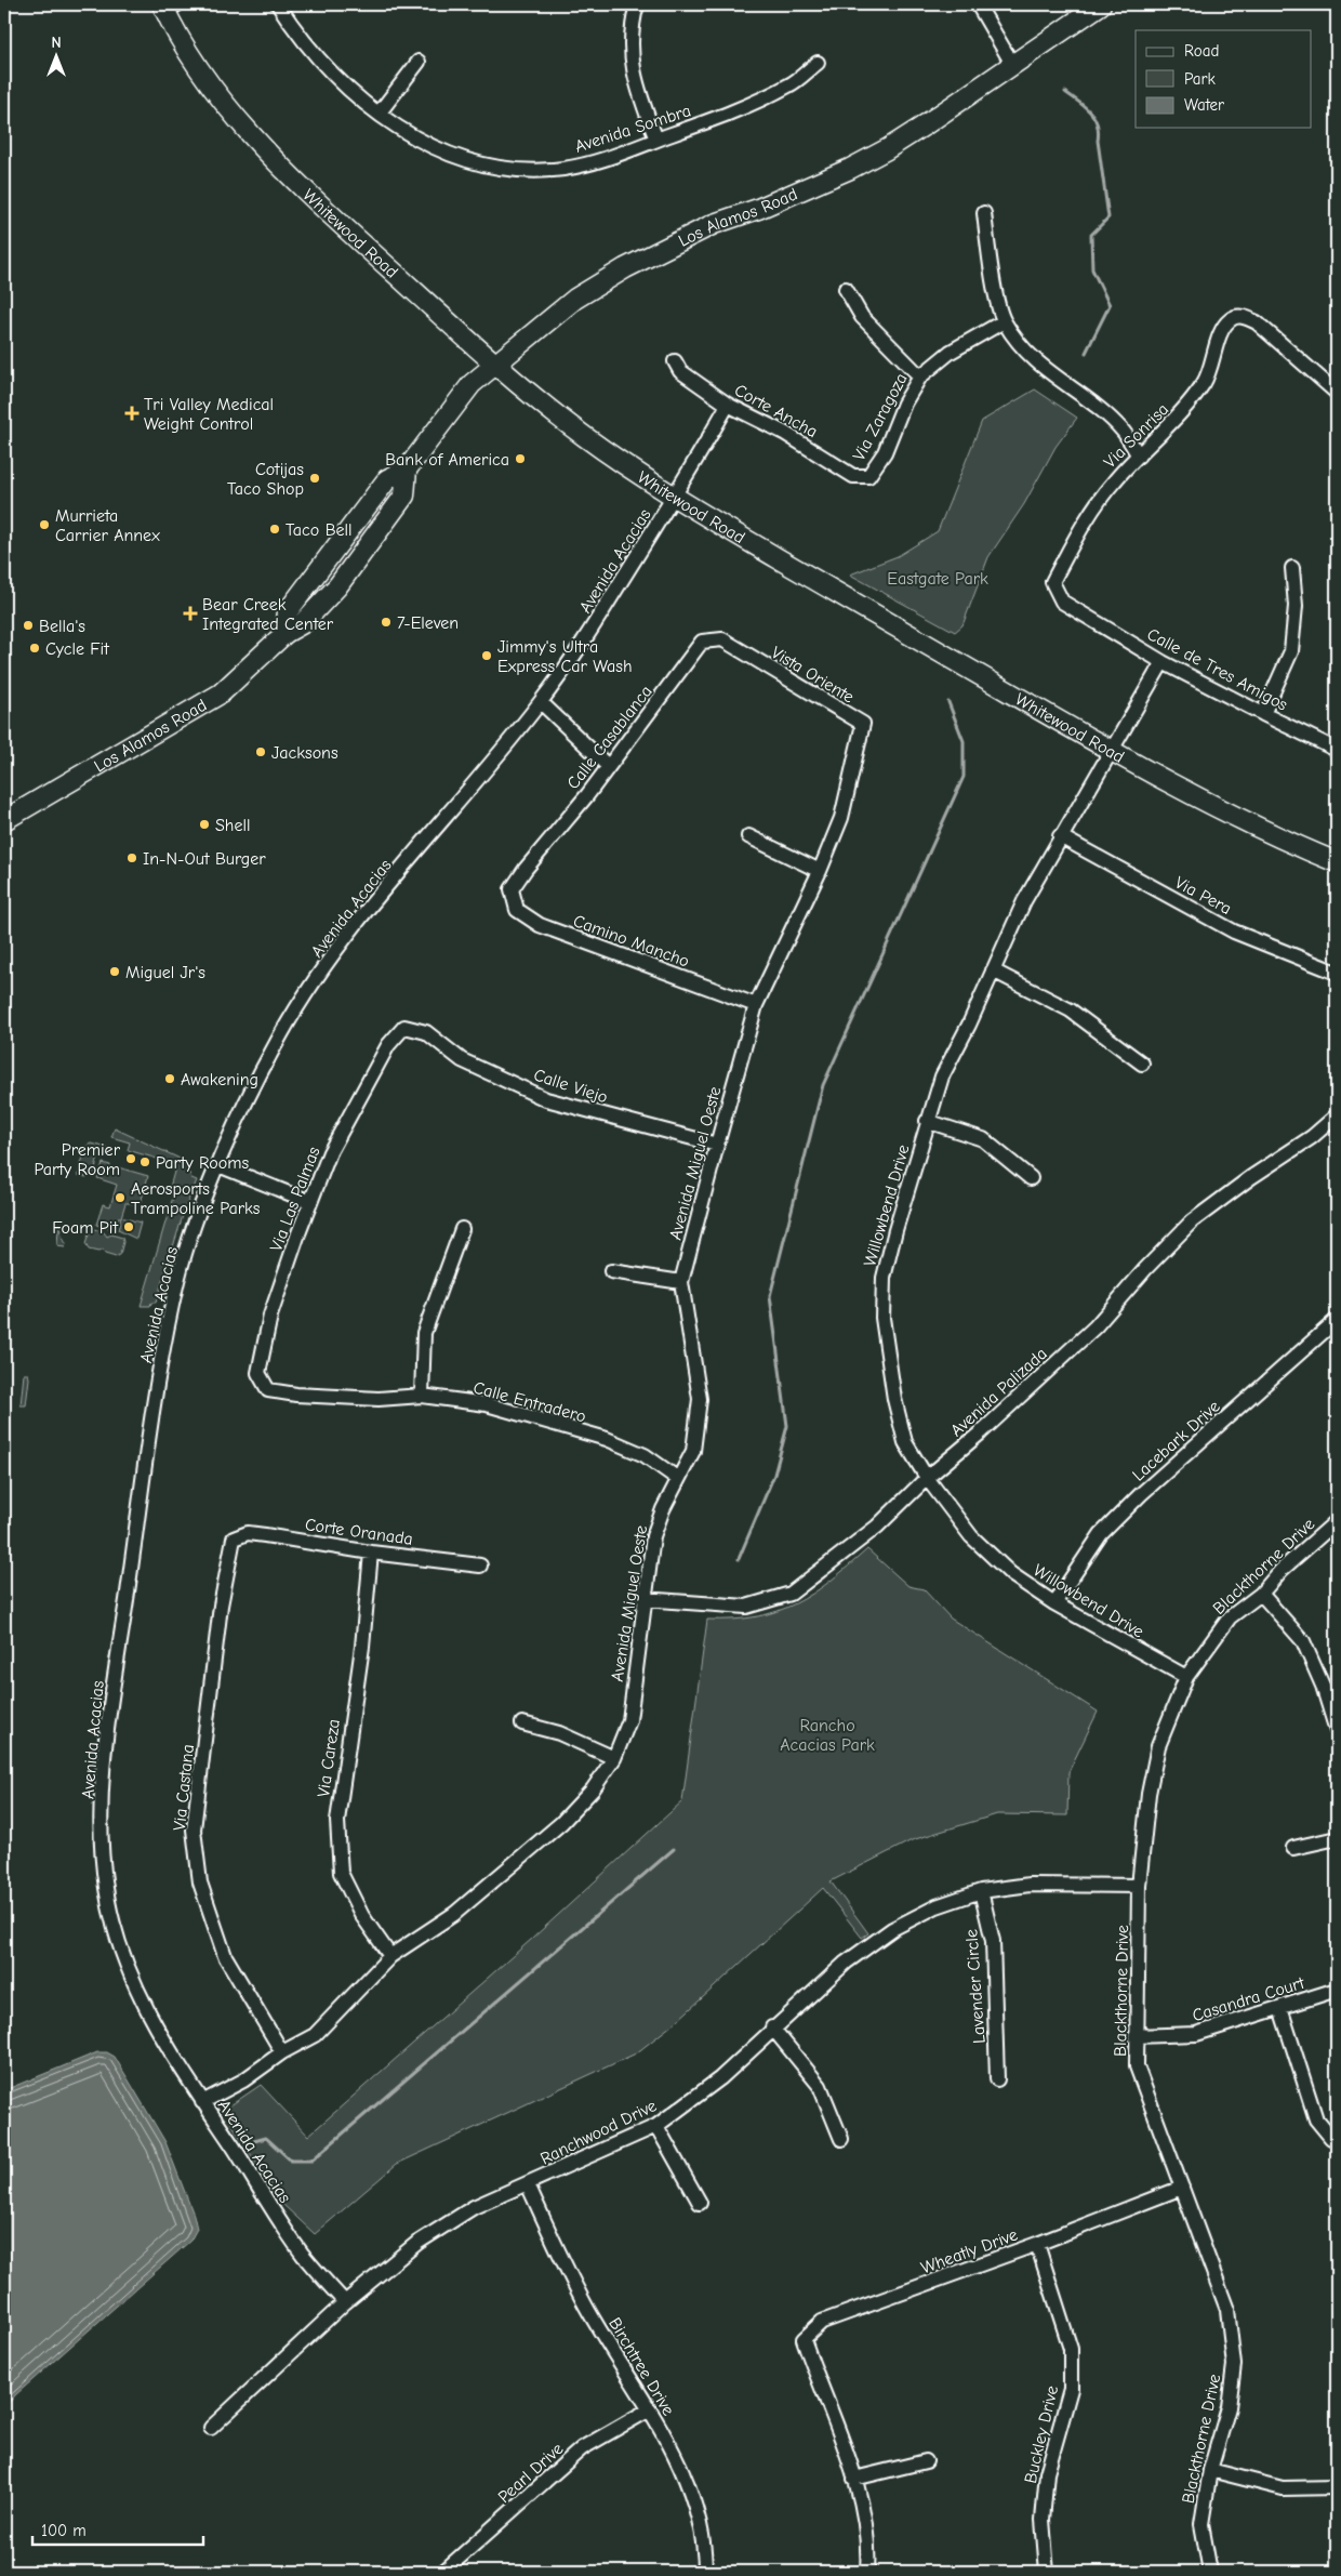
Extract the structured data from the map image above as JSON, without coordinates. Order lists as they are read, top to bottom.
{
  "streets": {
    "main road": ["Los Alamos Road", "Whitewood Road"],
    "street": [
      "Avenida Sombra",
      "Corte Ancha",
      "Via Zaragoza",
      "Via Sonrisa",
      "Avenida Acacias",
      "Calle de Tres Amigos",
      "Vista Oriente",
      "Calle Casablanca",
      "Via Pera",
      "Camino Mancho",
      "Calle Viejo",
      "Avenida Miguel Oeste",
      "Via Las Palmas",
      "Willowbend Drive",
      "Avenida Palizada",
      "Calle Entradero",
      "Lacebark Drive",
      "Corte Oranada",
      "Blackthorne Drive",
      "Via Careza",
      "Via Castana",
      "Lavender Circle",
      "Casandra Court",
      "Ranchwood Drive",
      "Wheatly Drive",
      "Birchtree Drive",
      "Buckley Drive",
      "Pearl Drive"
    ]
  },
  "crossings": [
    ["Los Alamos Road", "Whitewood Road"],
    ["Whitewood Road", "Avenida Acacias"],
    ["Whitewood Road", "Willowbend Drive"],
    ["Corte Ancha", "Via Zaragoza"],
    ["Corte Ancha", "Avenida Acacias"],
    ["Via Sonrisa", "Calle de Tres Amigos"],
    ["Avenida Acacias", "Avenida Miguel Oeste"],
    ["Avenida Acacias", "Ranchwood Drive"],
    ["Calle de Tres Amigos", "Willowbend Drive"],
    ["Vista Oriente", "Calle Casablanca"],
    ["Vista Oriente", "Avenida Miguel Oeste"],
    ["Calle Casablanca", "Camino Mancho"],
    ["Via Pera", "Willowbend Drive"],
    ["Camino Mancho", "Avenida Miguel Oeste"],
    ["Calle Viejo", "Avenida Miguel Oeste"],
    ["Calle Viejo", "Via Las Palmas"],
    ["Avenida Miguel Oeste", "Avenida Palizada"],
    ["Avenida Miguel Oeste", "Calle Entradero"],
    ["Avenida Miguel Oeste", "Via Careza"],
    ["Avenida Miguel Oeste", "Via Castana"],
    ["Via Las Palmas", "Calle Entradero"],
    ["Willowbend Drive", "Avenida Palizada"],
    ["Willowbend Drive", "Lacebark Drive"],
    ["Willowbend Drive", "Blackthorne Drive"],
    ["Corte Oranada", "Via Careza"],
    ["Corte Oranada", "Via Castana"],
    ["Blackthorne Drive", "Casandra Court"],
    ["Blackthorne Drive", "Ranchwood Drive"],
    ["Blackthorne Drive", "Wheatly Drive"],
    ["Lavender Circle", "Ranchwood Drive"],
    ["Ranchwood Drive", "Birchtree Drive"],
    ["Wheatly Drive", "Buckley Drive"],
    ["Birchtree Drive", "Pearl Drive"]
  ],
  "parks": ["Eastgate Park", "Rancho Acacias Park"],
  "places": {
    "health": ["Tri Valley Medical Weight Control", "Bear Creek Integrated Center"],
    "other": [
      "Bank of America",
      "Cotijas Taco Shop",
      "Murrieta Carrier Annex",
      "Taco Bell",
      "7-Eleven",
      "Bella's",
      "Cycle Fit",
      "Jimmy's Ultra Express Car Wash",
      "Jacksons",
      "Shell",
      "In-N-Out Burger",
      "Miguel Jr's",
      "Awakening",
      "Premier Party Room",
      "Party Rooms",
      "Aerosports Trampoline Parks",
      "Foam Pit"
    ]
  },
  "legend": ["Road", "Park", "Water"],
  "scale_bar": "100 m",
  "north": "top"
}
